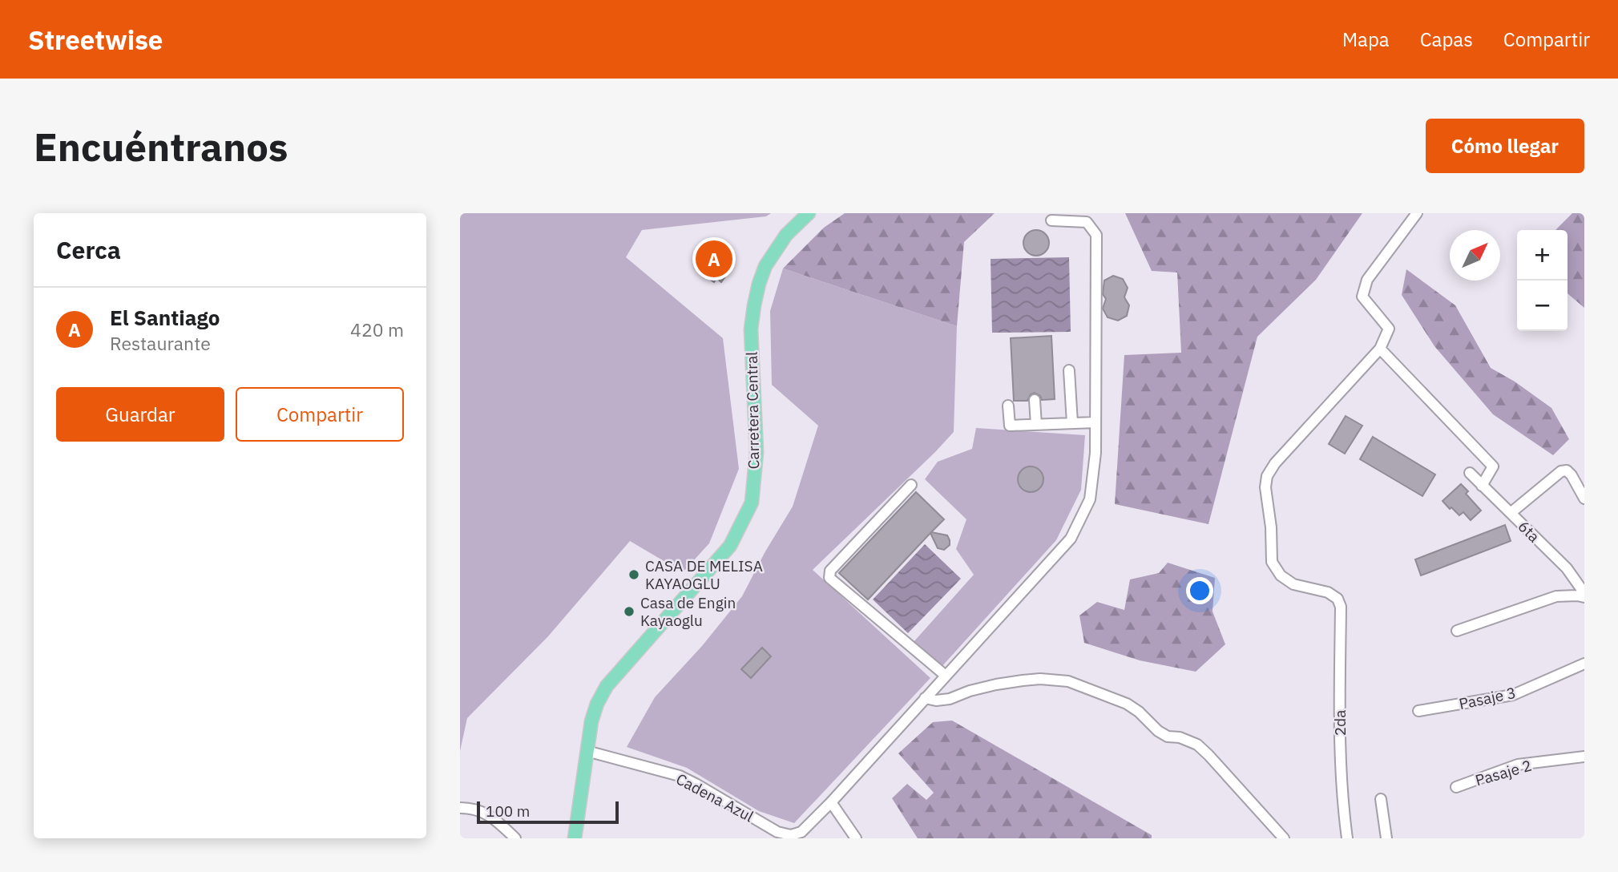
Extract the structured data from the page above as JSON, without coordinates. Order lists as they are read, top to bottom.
{
  "streets": {
    "main road": ["Carretera Central"],
    "street": [
      "6ta",
      "Pasaje 3",
      "2da",
      "Pasaje 2",
      "Cadena Azul"
    ]
  },
  "crossings": [
    ["Carretera Central", "Cadena Azul"]
  ],
  "places": ["CASA DE MELISA KAYAOGLU", "Casa de Engin Kayaoglu"],
  "scale_bar": "100 m",
  "north": "top right",
  "page": {
    "header": "Streetwise",
    "nav": ["Mapa", "Capas", "Compartir"],
    "buttons": [
      "Cómo llegar",
      ["Guardar", "Compartir"]
    ],
    "title": "Encuéntranos",
    "heading": "Cerca",
    "map_buttons": ["+", "−"],
    "pins": "A",
    "list": [
      {
        "mark": "A",
        "name": "El Santiago",
        "note": "Restaurante",
        "value": "420 m"
      }
    ],
    "scale": "100 m"
  }
}
